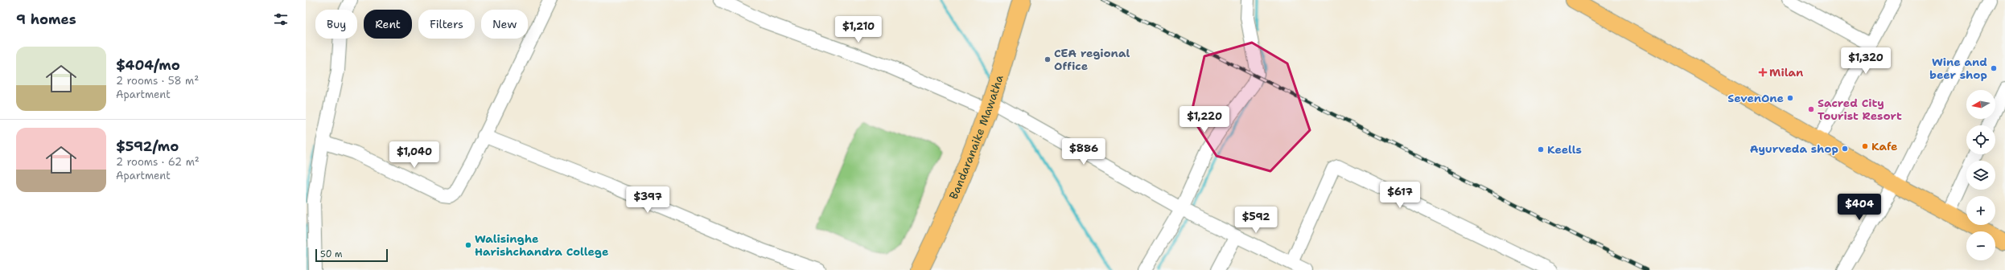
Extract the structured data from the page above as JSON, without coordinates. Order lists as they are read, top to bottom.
{
  "streets": {
    "highway": ["Bandaranaike Mawatha"]
  },
  "places": {
    "other": [
      "CEA regional Office",
      "Wine and beer shop",
      "SevenOne",
      "Sacred City Tourist Resort",
      "Kafe",
      "Ayurveda shop",
      "Keells",
      "Walisinghe Harishchandra College"
    ],
    "health": ["Milan"]
  },
  "scale_bar": "50 m",
  "north": "left",
  "page": {
    "heading": "9 homes",
    "chip": [
      "Buy",
      "Rent",
      "Filters",
      "New"
    ],
    "price": [
      "$1,210",
      "$1,320",
      "$1,220",
      "$886",
      "$1,040",
      "$617",
      "$397",
      "$404",
      "$592"
    ],
    "list": [
      {
        "name": "$404/mo",
        "note": "2 rooms · 58 m² · Apartment"
      },
      {
        "name": "$592/mo",
        "note": "2 rooms · 62 m² · Apartment"
      }
    ],
    "map_buttons": ["+", "−"],
    "scale": "50 m"
  }
}
